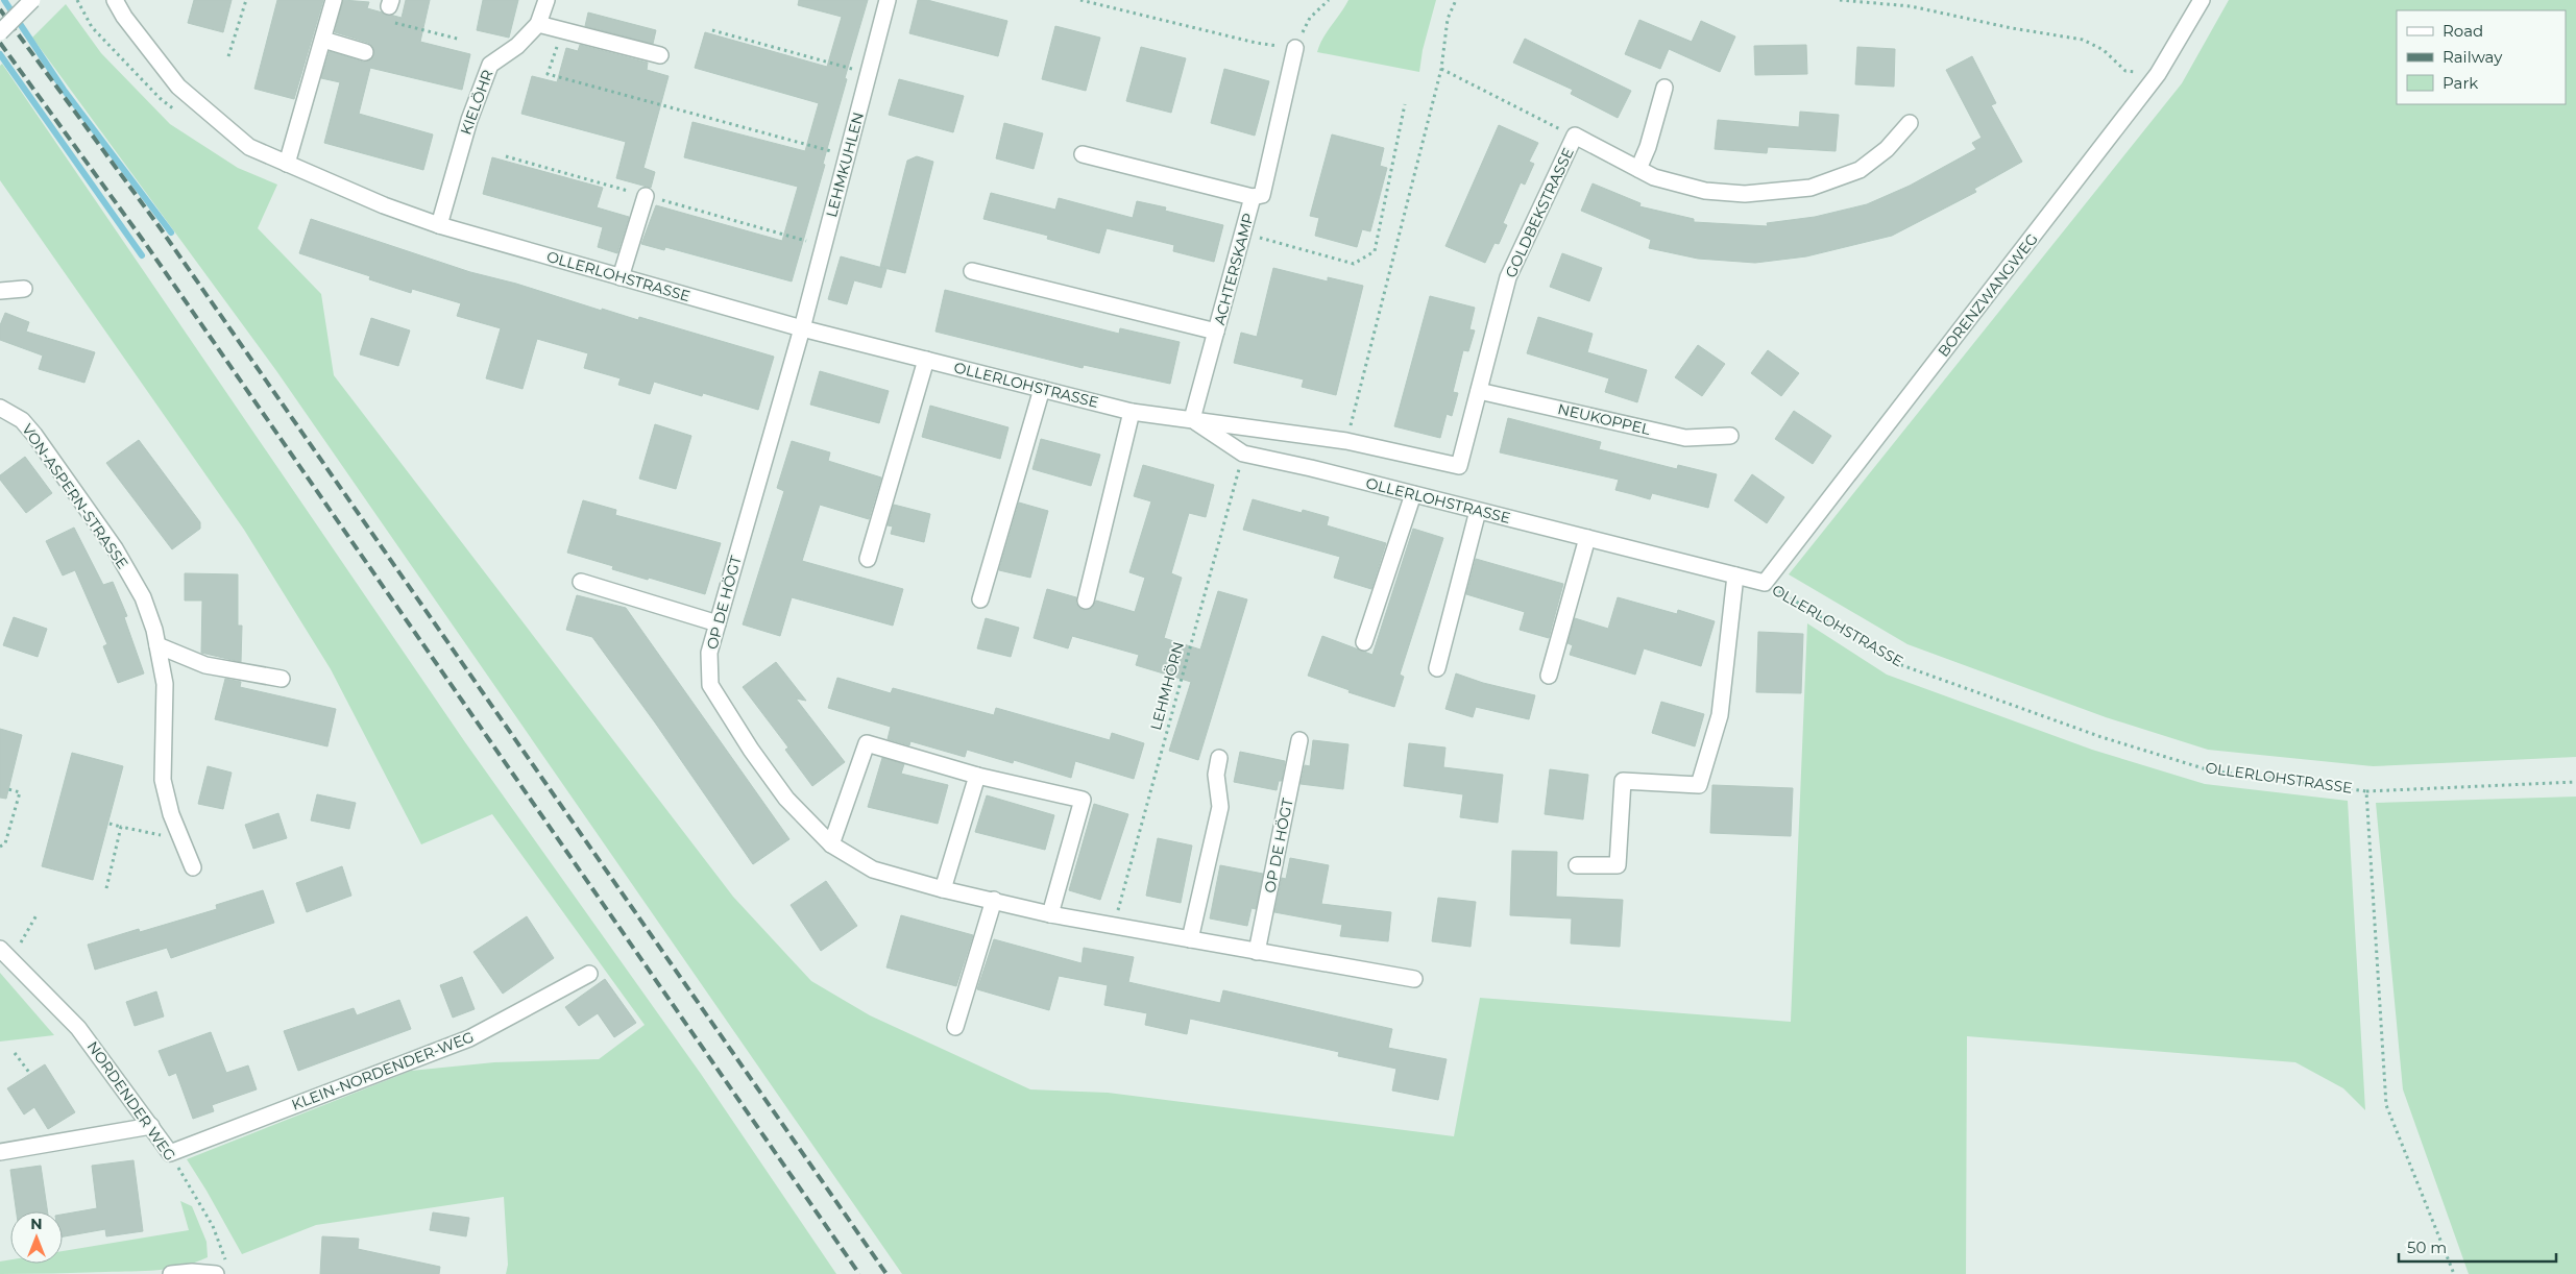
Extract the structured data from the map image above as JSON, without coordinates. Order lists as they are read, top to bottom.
{
  "streets": {
    "street": [
      "KIELÖHR",
      "LEHMKUHLEN",
      "GOLDBEKSTRASSE",
      "ACHTERSKAMP",
      "OLLERLOHSTRASSE",
      "BORENZWANGWEG",
      "NEUKOPPEL",
      "VON-ASPERN-STRASSE",
      "OP DE HÖGT",
      "KLEIN-NORDENDER-WEG",
      "NORDENDER WEG"
    ],
    "path": ["LEHMHÖRN"]
  },
  "crossings": [
    ["KIELÖHR", "OLLERLOHSTRASSE"],
    ["LEHMKUHLEN", "OLLERLOHSTRASSE"],
    ["LEHMKUHLEN", "OP DE HÖGT"],
    ["GOLDBEKSTRASSE", "OLLERLOHSTRASSE"],
    ["GOLDBEKSTRASSE", "NEUKOPPEL"],
    ["ACHTERSKAMP", "OLLERLOHSTRASSE"],
    ["OLLERLOHSTRASSE", "BORENZWANGWEG"],
    ["OLLERLOHSTRASSE", "OP DE HÖGT"],
    ["OLLERLOHSTRASSE", "LEHMHÖRN"],
    ["OP DE HÖGT", "LEHMHÖRN"],
    ["KLEIN-NORDENDER-WEG", "NORDENDER WEG"]
  ],
  "legend": ["Road", "Railway", "Park"],
  "scale_bar": "50 m",
  "north": "top"
}
